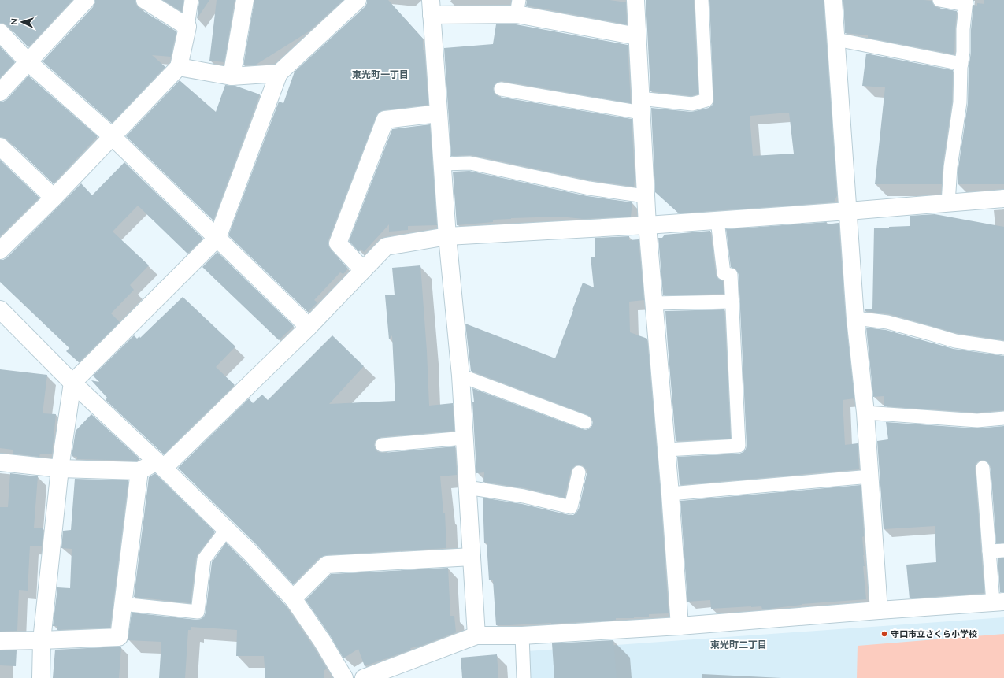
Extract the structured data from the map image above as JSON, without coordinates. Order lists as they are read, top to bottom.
{
  "districts": ["東光町一丁目", "東光町二丁目"],
  "places": ["守口市立さくら小学校"],
  "north": "left"
}
